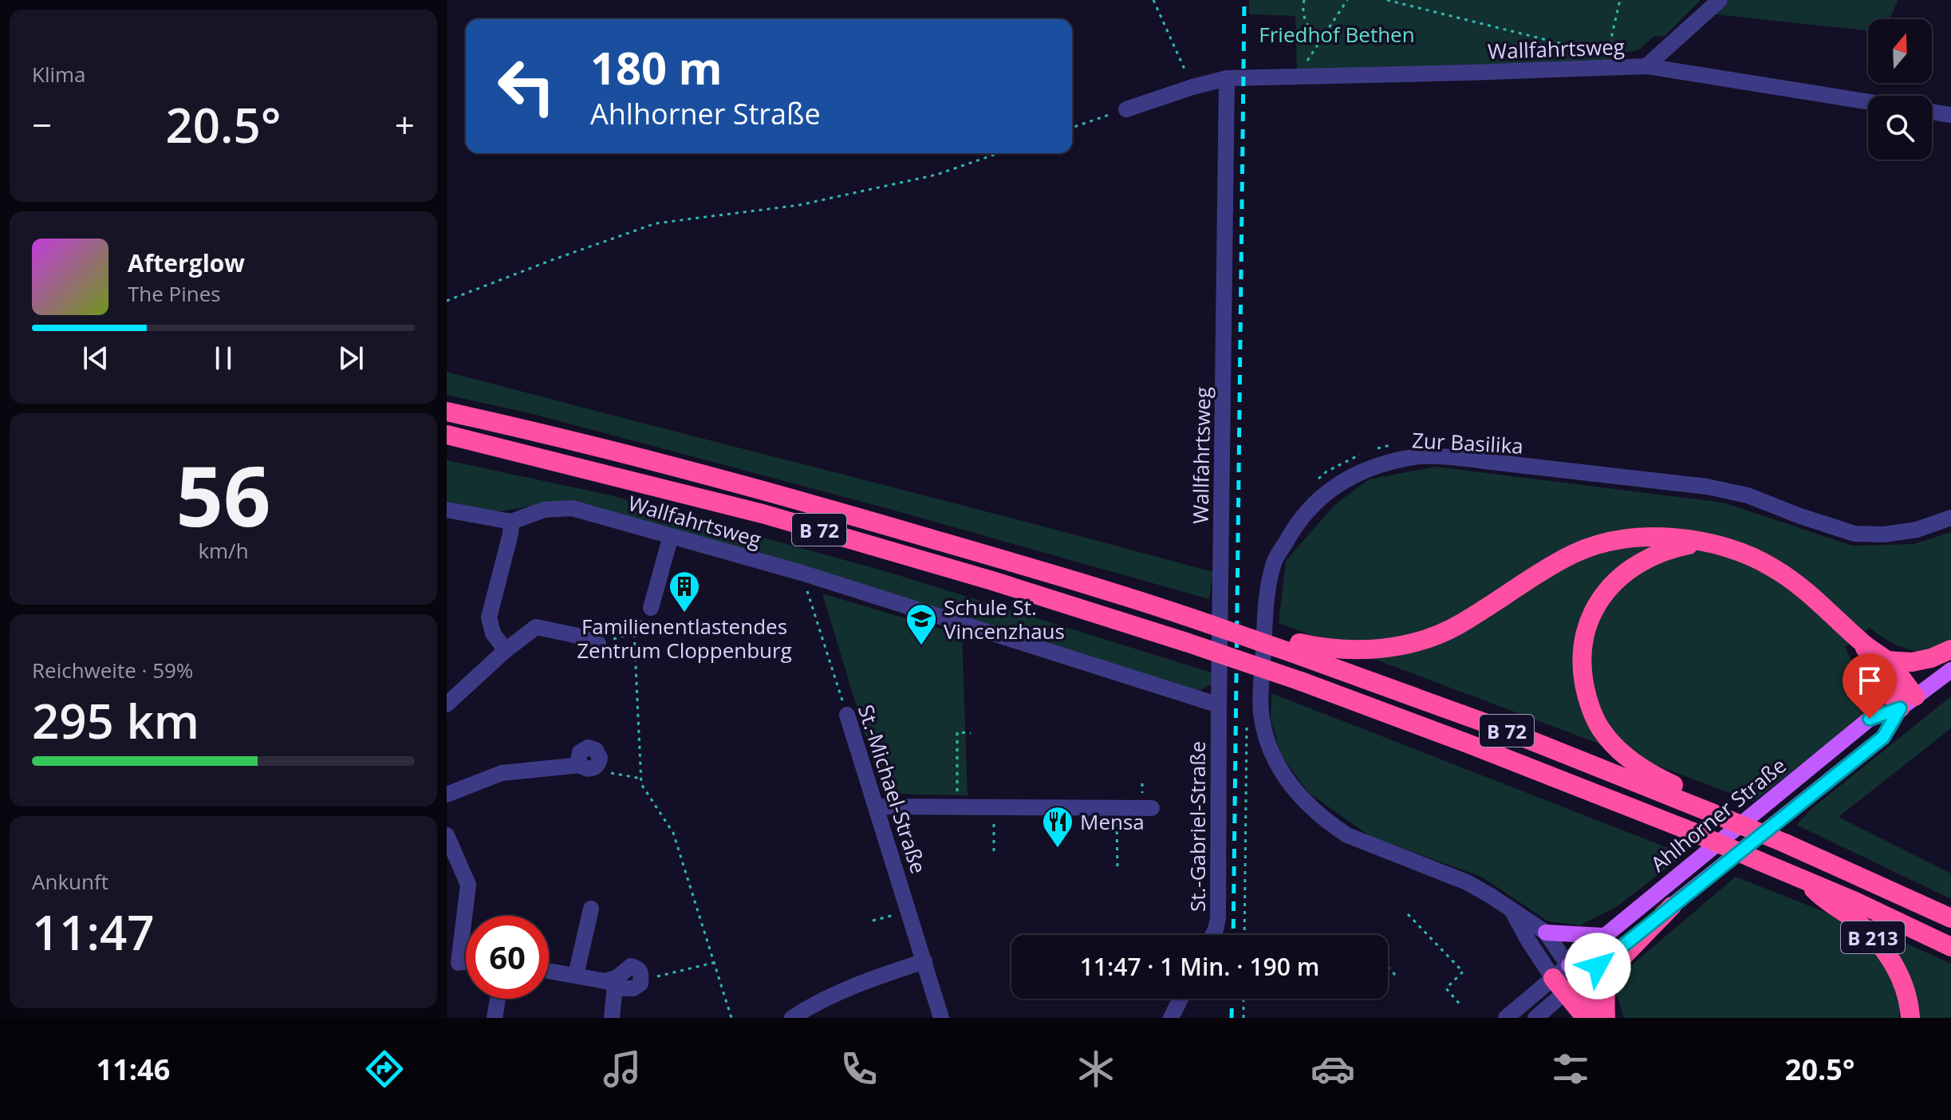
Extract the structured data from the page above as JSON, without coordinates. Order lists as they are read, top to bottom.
{
  "streets": {
    "highway": ["B 72", "B 213"],
    "main road": ["Ahlhorner Straße"],
    "street": [
      "Wallfahrtsweg",
      "Zur Basilika",
      "St.-Michael-Straße",
      "St.-Gabriel-Straße"
    ]
  },
  "crossings": [
    ["Wallfahrtsweg", "St.-Michael-Straße"],
    ["Wallfahrtsweg", "St.-Gabriel-Straße"],
    ["Zur Basilika", "Ahlhorner Straße"],
    ["B 72", "Ahlhorner Straße"],
    ["B 72", "B 213"]
  ],
  "parks": ["Friedhof Bethen"],
  "places": {
    "building": ["Familienentlastendes Zentrum Cloppenburg"],
    "school or university": ["Schule St. Vincenzhaus"],
    "restaurant": ["Mensa"]
  },
  "north": "top",
  "page": {
    "tile": [
      "Klima",
      ["56", "km/h"],
      ["Reichweite · 59%", "295 km"],
      ["Ankunft", "11:47"]
    ],
    "turn": ["180 m", "Ahlhorner Straße"],
    "heat": ["−", "20.5°", "+"],
    "song": ["Afterglow", "The Pines"],
    "limit": "60",
    "trip": "11:47 · 1 Min. · 190 m",
    "tabs": ["11:46", "20.5°"]
  }
}
